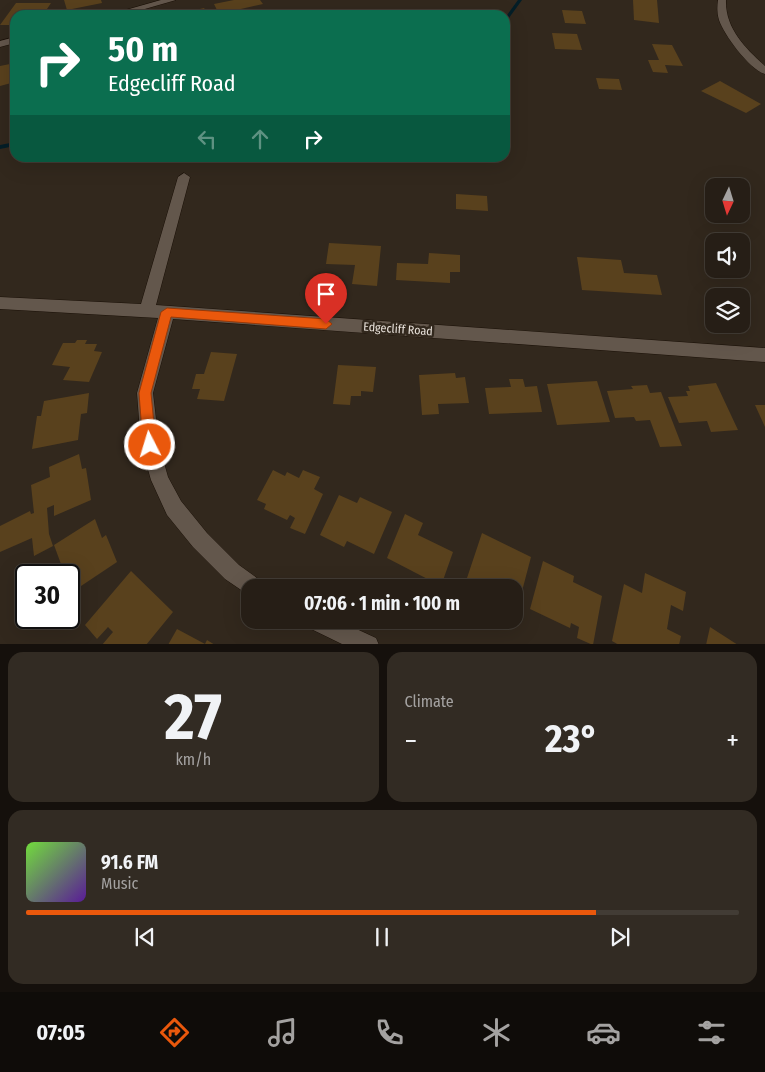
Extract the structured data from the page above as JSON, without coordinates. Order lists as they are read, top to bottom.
{
  "streets": {
    "street": ["Edgecliff Road"]
  },
  "north": "bottom",
  "page": {
    "turn": ["50 m", "Edgecliff Road"],
    "limit": "30",
    "trip": "07:06 · 1 min · 100 m",
    "tile": [
      ["27", "km/h"],
      "Climate"
    ],
    "heat": ["−", "23°", "+"],
    "song": ["91.6 FM", "Music"],
    "tabs": "07:05"
  }
}
